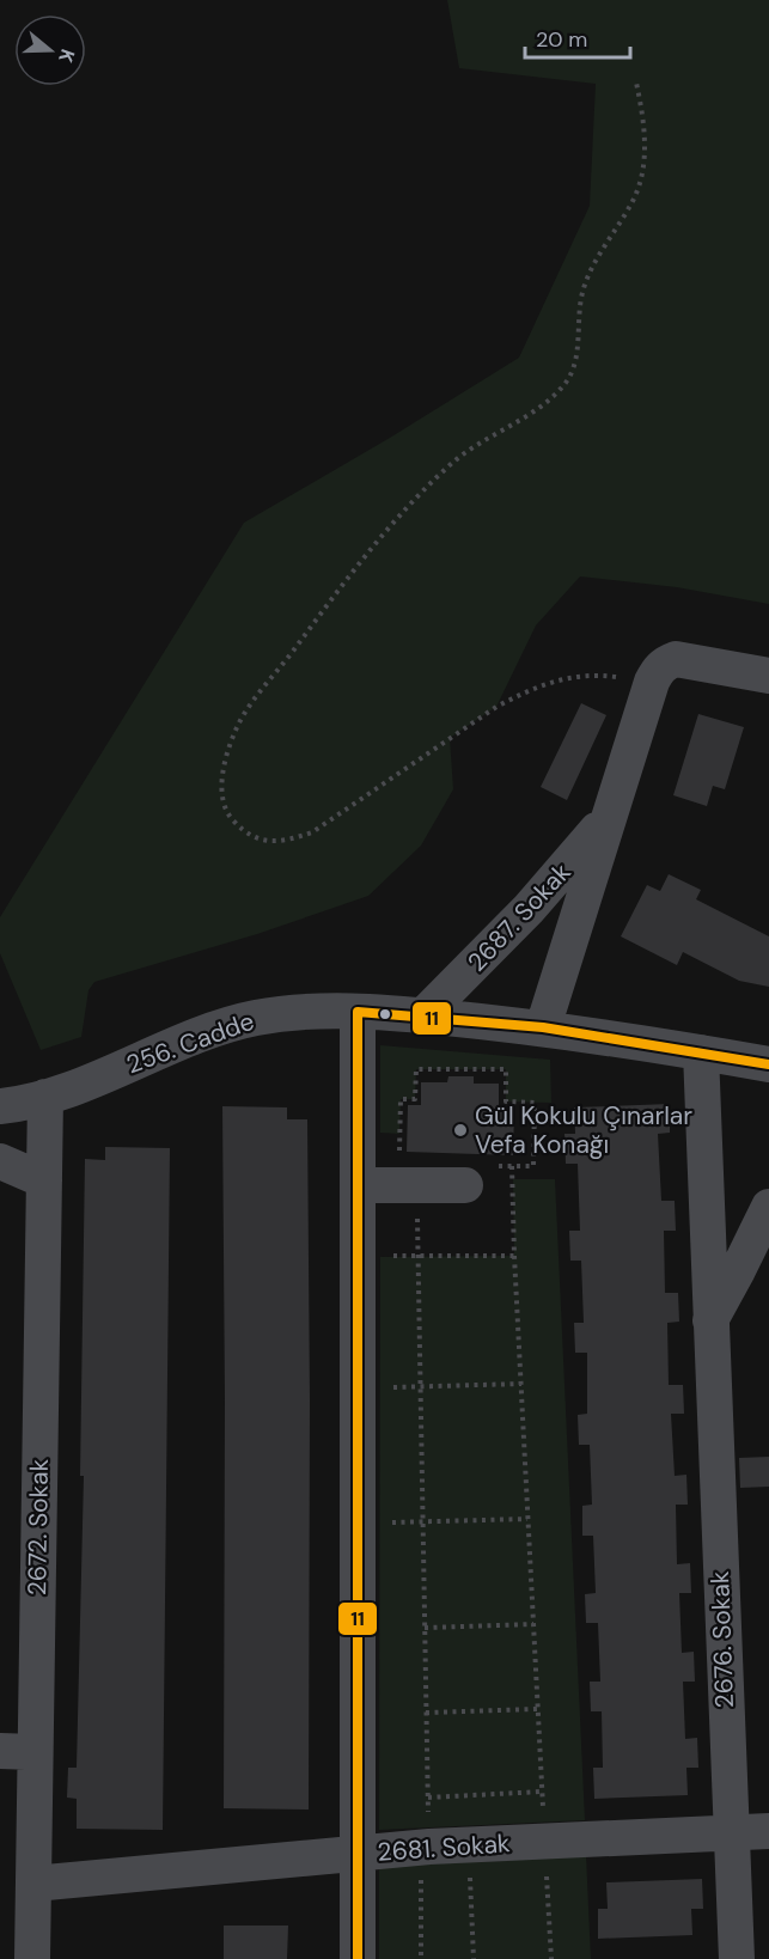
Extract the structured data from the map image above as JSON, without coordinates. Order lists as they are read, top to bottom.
{
  "streets": {
    "street": [
      "2687. Sokak",
      "256. Cadde",
      "2672. Sokak",
      "2676. Sokak",
      "2681. Sokak"
    ]
  },
  "crossings": [
    ["2687. Sokak", "256. Cadde"],
    ["256. Cadde", "2672. Sokak"],
    ["256. Cadde", "2676. Sokak"],
    ["2672. Sokak", "2681. Sokak"],
    ["2676. Sokak", "2681. Sokak"]
  ],
  "places": ["Gül Kokulu Çınarlar Vefa Konağı"],
  "lines": ["transit line 11"],
  "scale_bar": "20 m",
  "north": "right"
}
